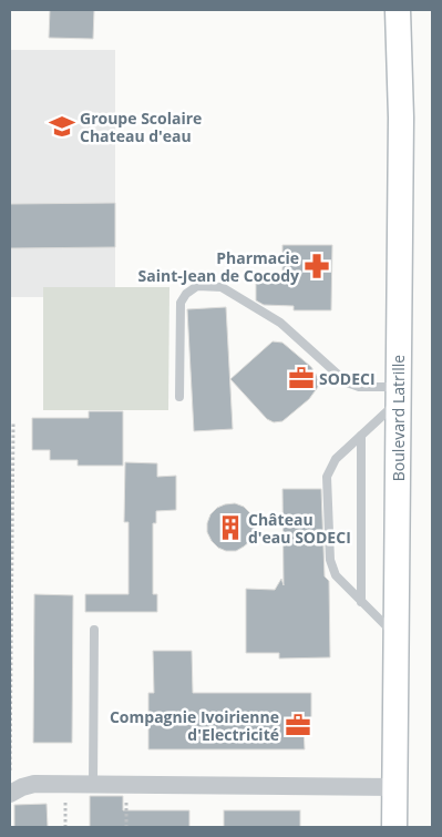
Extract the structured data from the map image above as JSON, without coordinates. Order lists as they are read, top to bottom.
{
  "streets": {
    "main road": ["Boulevard Latrille"]
  },
  "places": {
    "school or university": ["Groupe Scolaire Chateau d'eau"],
    "pharmacy": ["Pharmacie Saint-Jean de Cocody"],
    "office": ["SODECI", "Compagnie Ivoirienne d'Electricité"],
    "building": ["Château d'eau SODECI"]
  }
}
